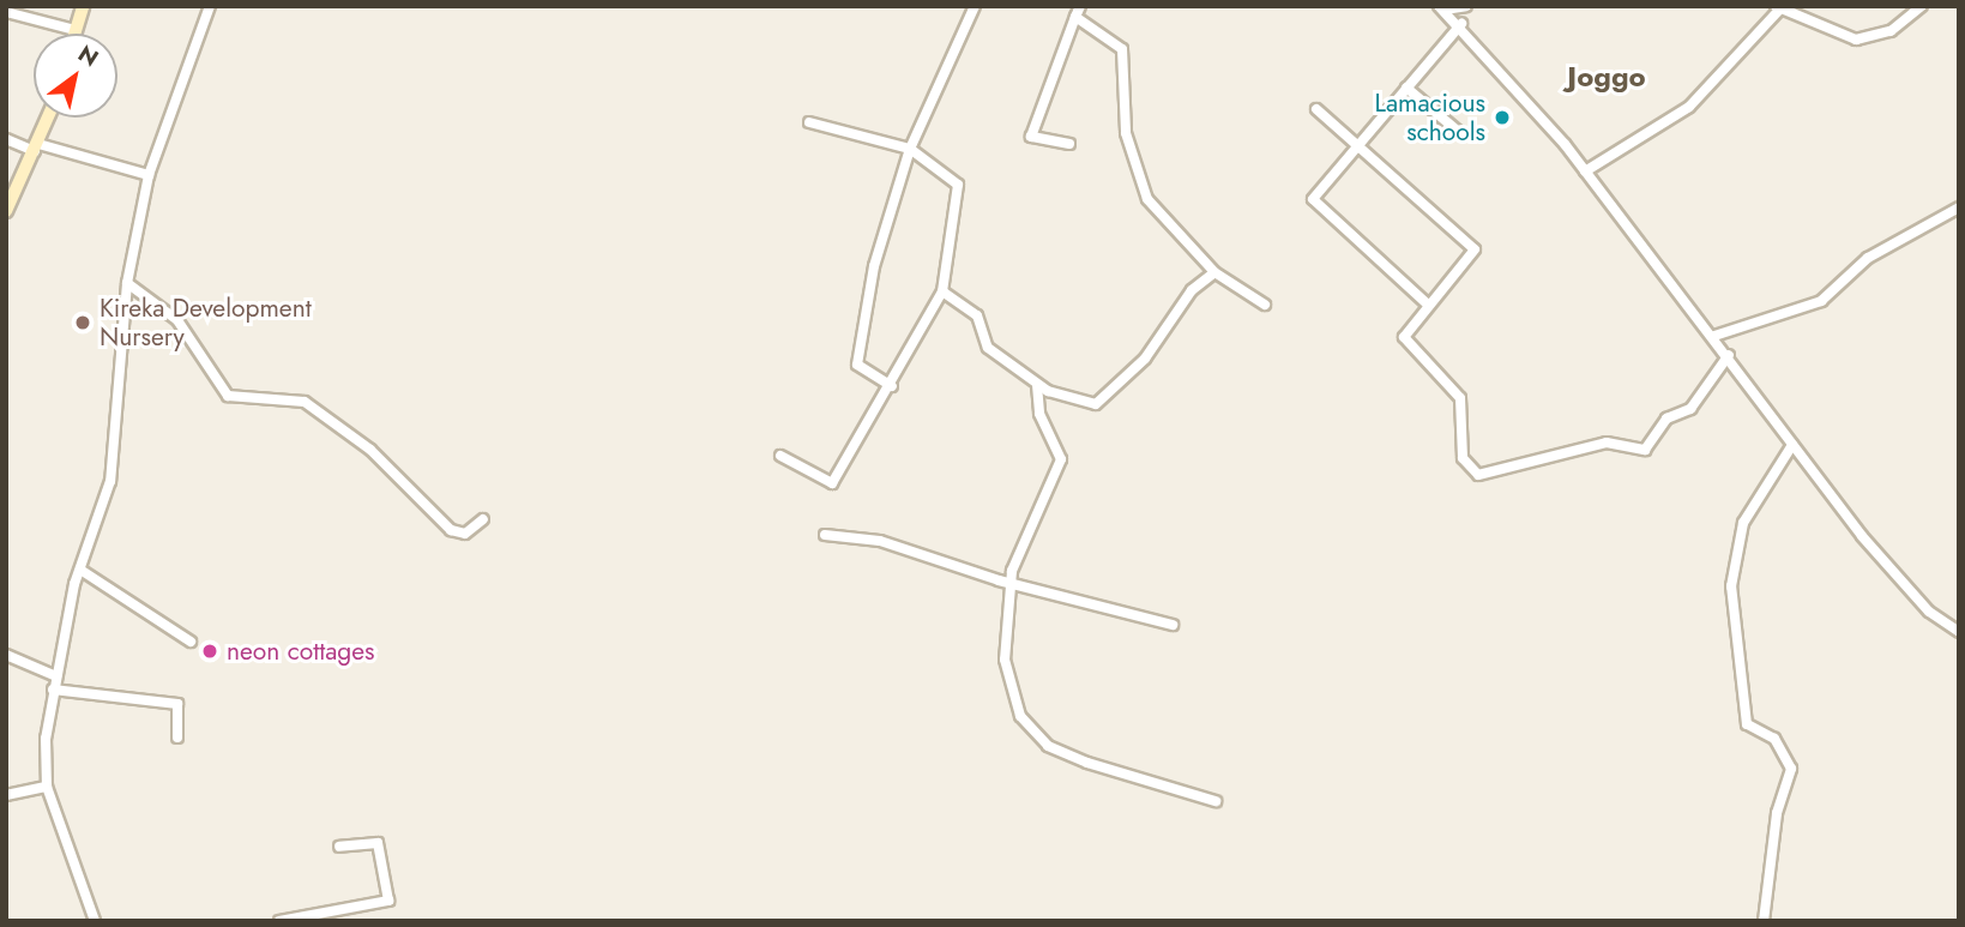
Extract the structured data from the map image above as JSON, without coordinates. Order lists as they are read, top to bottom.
{
  "districts": ["Joggo"],
  "places": ["Lamacious schools", "Kireka Development Nursery", "neon cottages"],
  "north": "top right"
}
